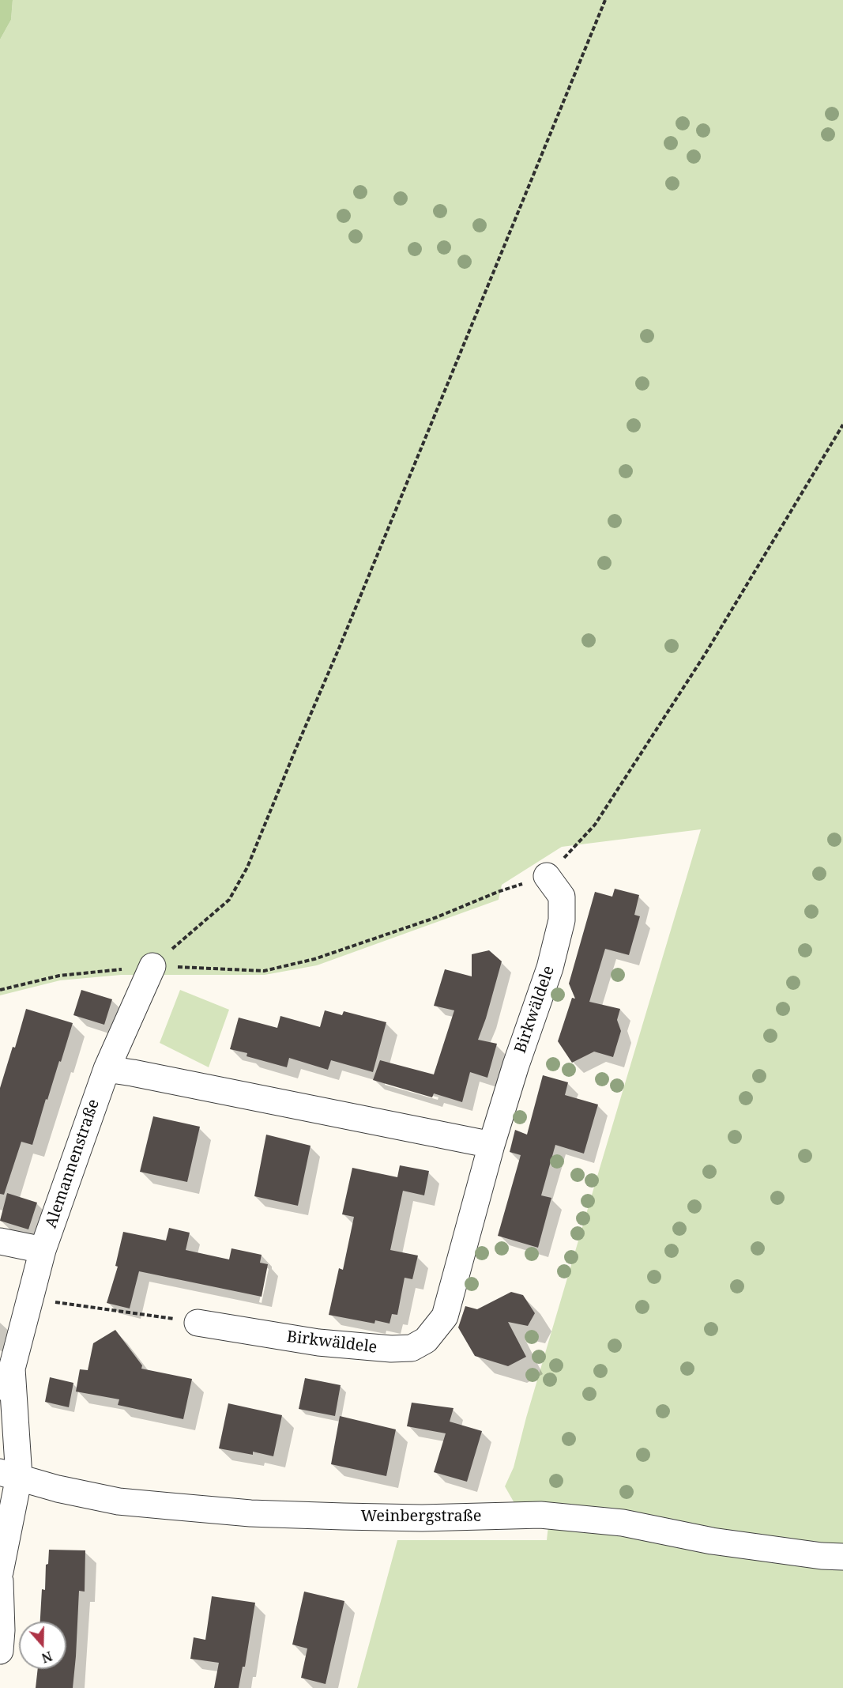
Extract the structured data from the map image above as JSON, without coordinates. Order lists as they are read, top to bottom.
{
  "streets": {
    "street": ["Birkwäldele", "Alemannenstraße", "Weinbergstraße"]
  },
  "crossings": [
    ["Alemannenstraße", "Weinbergstraße"]
  ],
  "north": "bottom"
}
